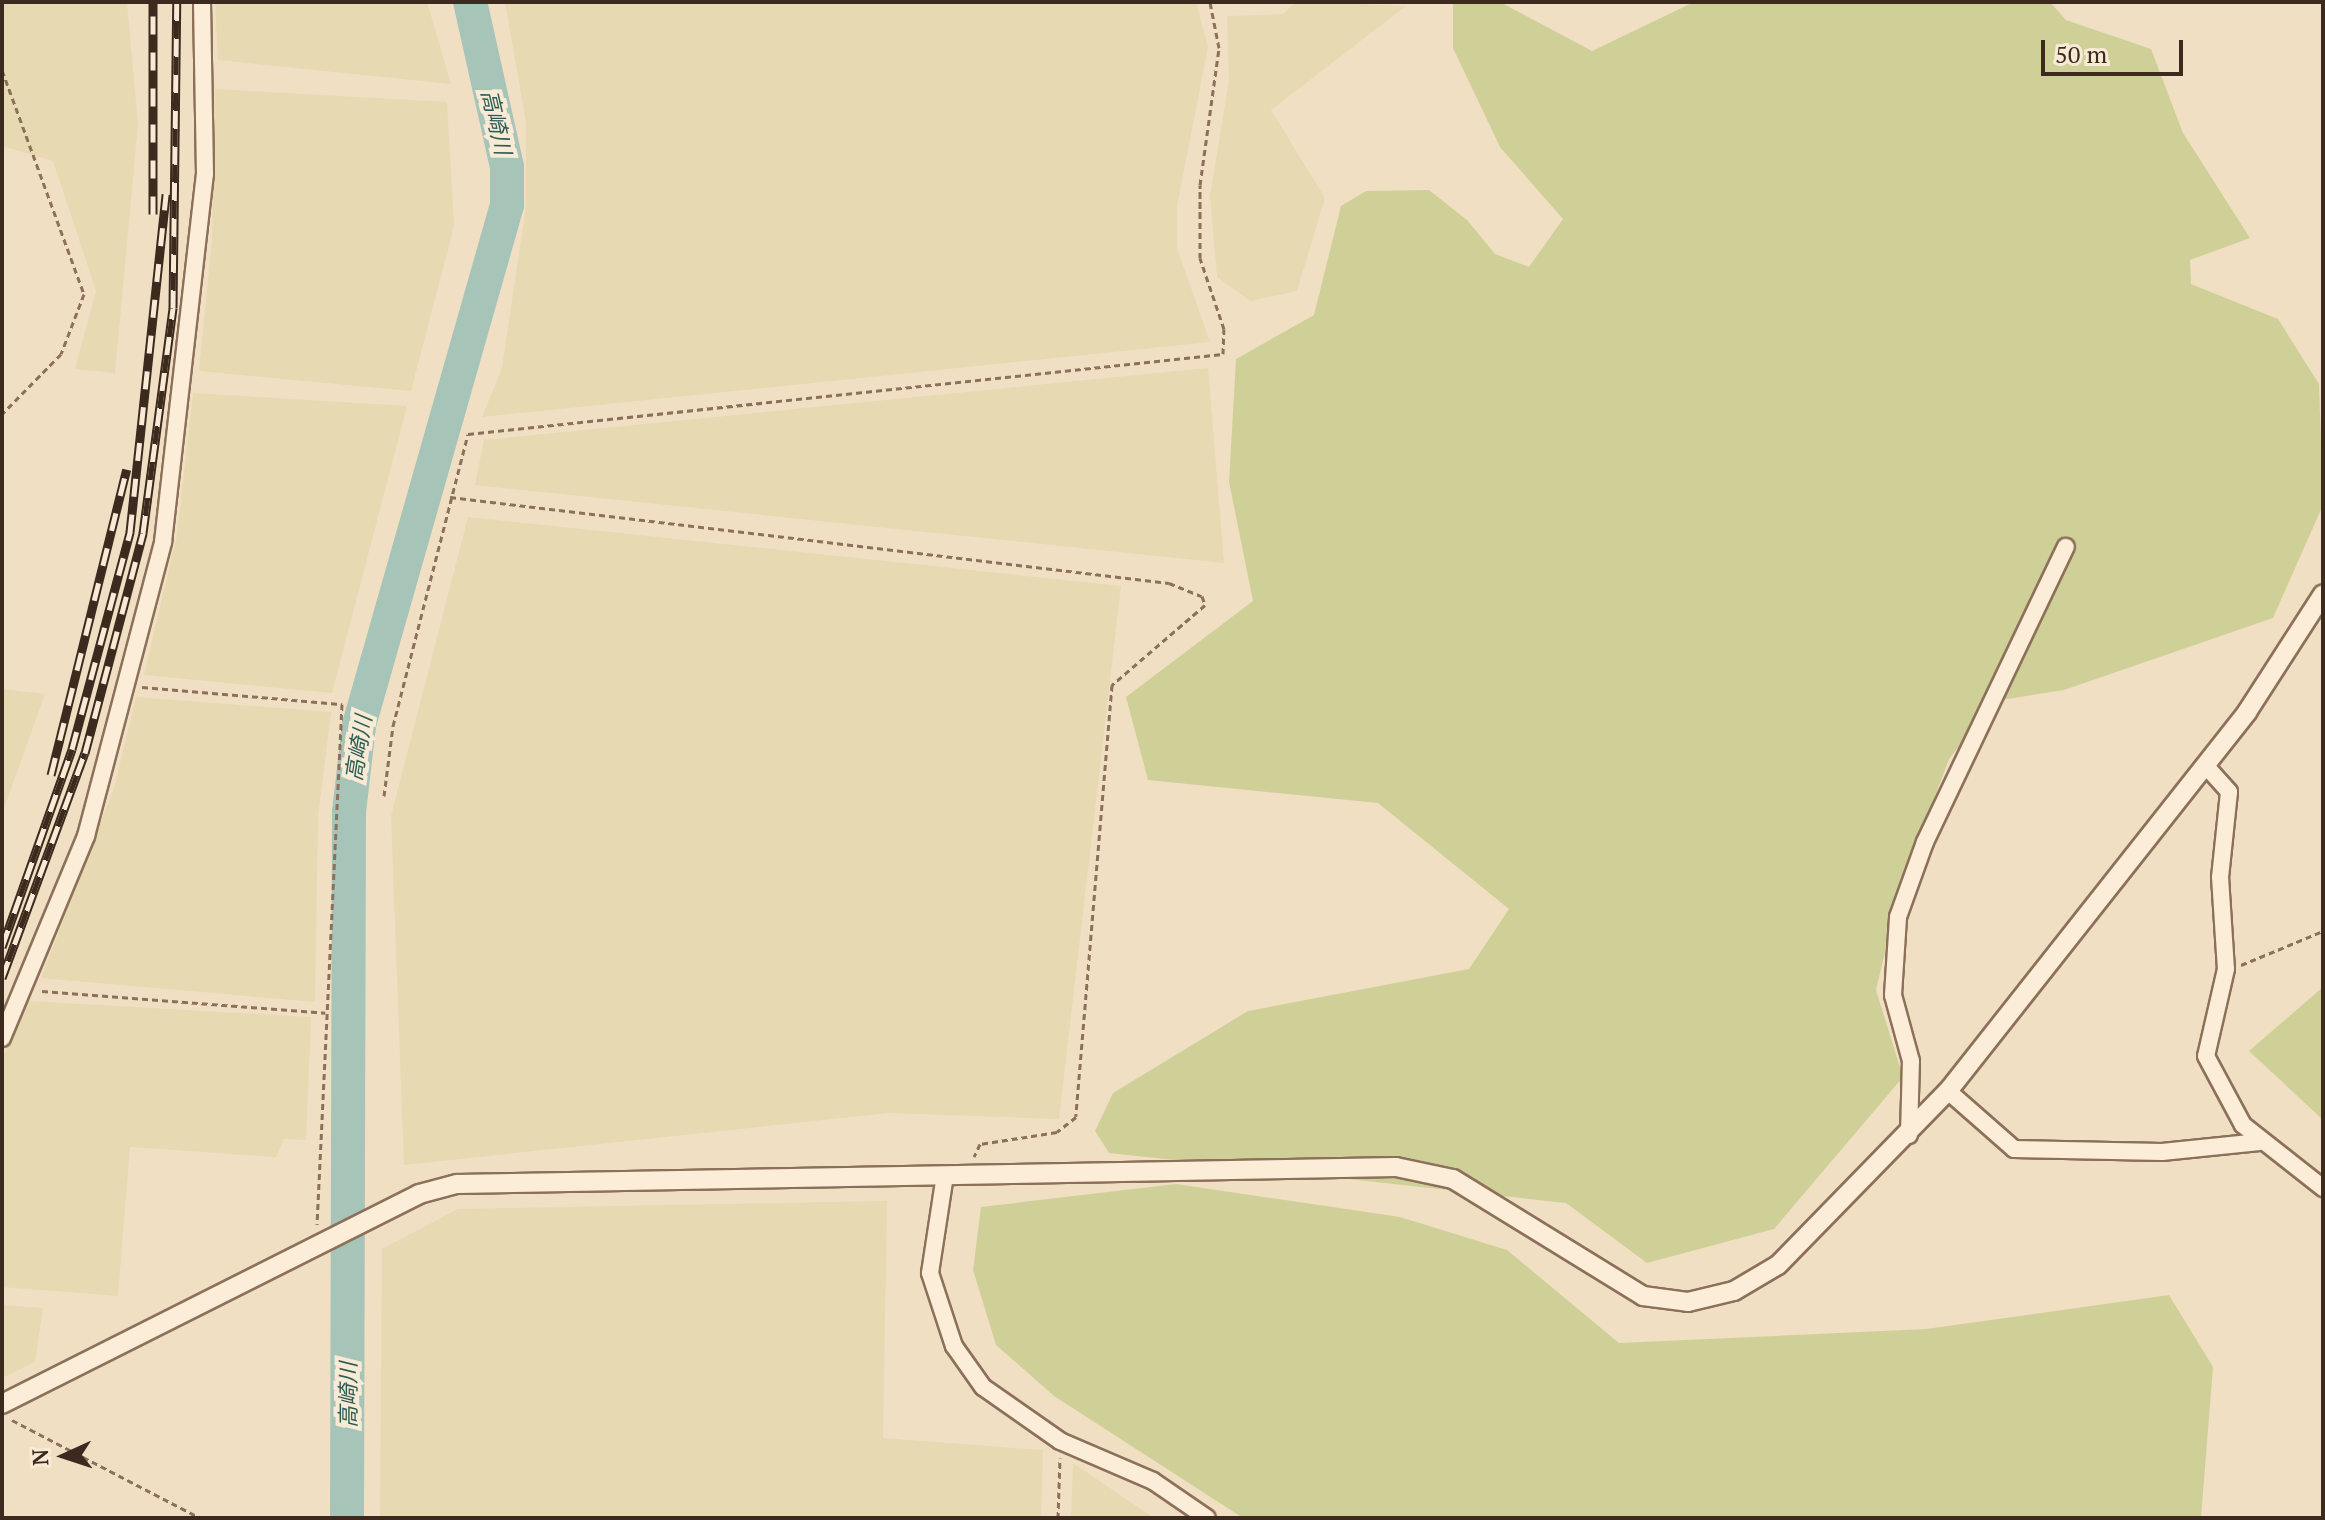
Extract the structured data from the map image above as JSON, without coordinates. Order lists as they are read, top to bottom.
{
  "water": ["高崎川"],
  "scale_bar": "50 m",
  "north": "left"
}
